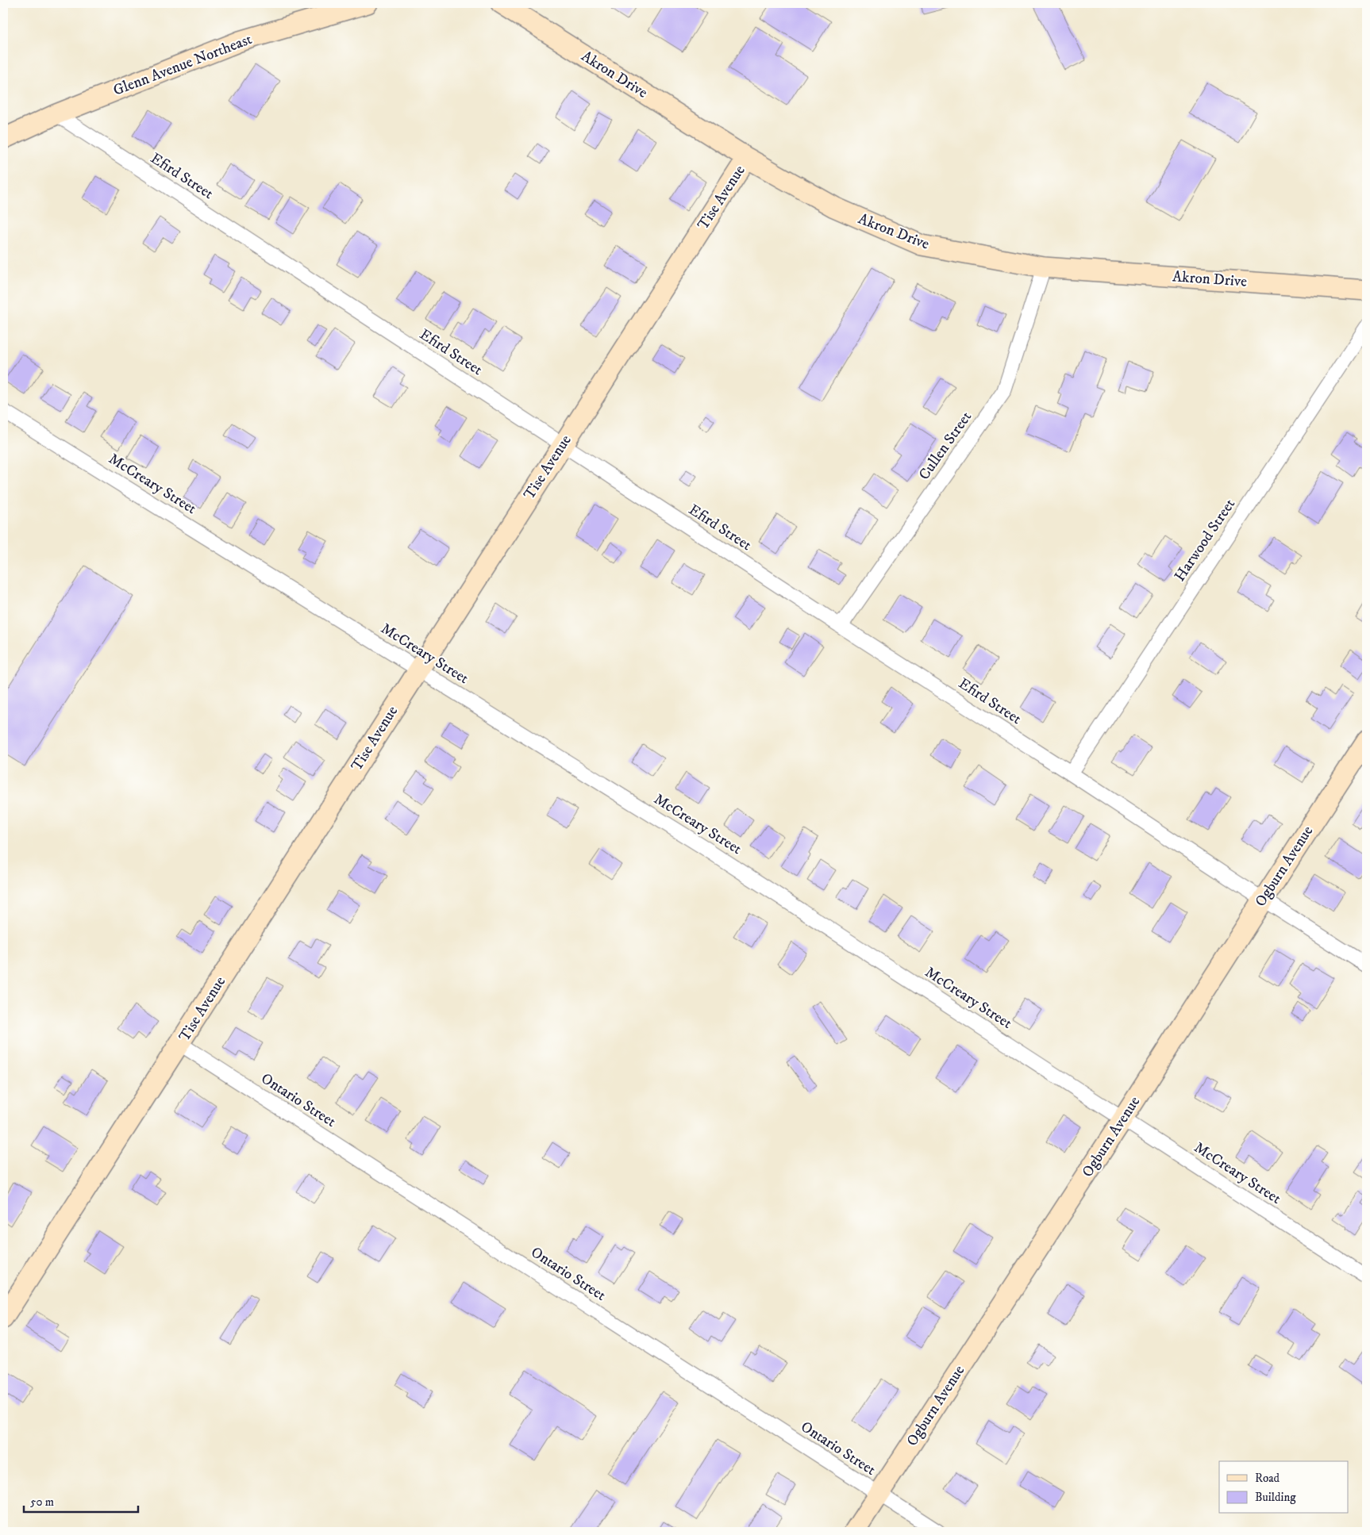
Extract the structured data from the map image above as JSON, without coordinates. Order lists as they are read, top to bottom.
{
  "streets": {
    "street": [
      "Glenn Avenue Northeast",
      "Akron Drive",
      "Efird Street",
      "Tise Avenue",
      "Cullen Street",
      "McCreary Street",
      "Harwood Street",
      "Ogburn Avenue",
      "Ontario Street"
    ]
  },
  "crossings": [
    ["Glenn Avenue Northeast", "Efird Street"],
    ["Akron Drive", "Tise Avenue"],
    ["Akron Drive", "Cullen Street"],
    ["Efird Street", "Tise Avenue"],
    ["Efird Street", "Cullen Street"],
    ["Efird Street", "Harwood Street"],
    ["Efird Street", "Ogburn Avenue"],
    ["Tise Avenue", "McCreary Street"],
    ["Tise Avenue", "Ontario Street"],
    ["McCreary Street", "Ogburn Avenue"],
    ["Ogburn Avenue", "Ontario Street"]
  ],
  "legend": ["Road", "Building"],
  "scale_bar": "50 m"
}
